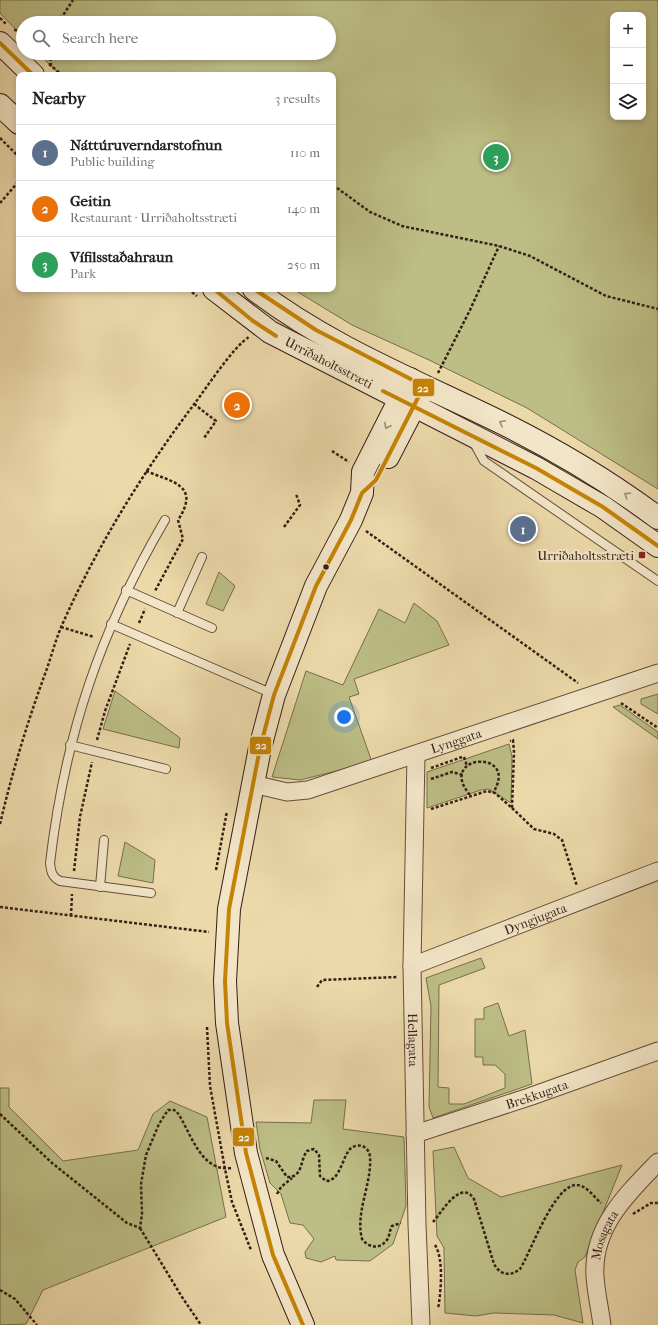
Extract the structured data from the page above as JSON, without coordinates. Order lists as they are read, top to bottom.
{
  "streets": {
    "street": [
      "Urriðaholtsstræti",
      "Lynggata",
      "Dyngjugata",
      "Hellagata",
      "Brekkugata",
      "Mosagata"
    ]
  },
  "crossings": [
    ["Lynggata", "Hellagata"],
    ["Dyngjugata", "Hellagata"],
    ["Hellagata", "Brekkugata"]
  ],
  "places": {
    "transit": ["Urriðaholtsstræti"]
  },
  "lines": ["transit line 22"],
  "page": {
    "map_buttons": ["+", "−"],
    "search": "Search here",
    "heading": ["Nearby", "3 results"],
    "list": [
      {
        "mark": "1",
        "name": "Náttúruverndarstofnun",
        "note": "Public building",
        "value": "110 m"
      },
      {
        "mark": "2",
        "name": "Geitin",
        "note": "Restaurant · Urriðaholtsstræti",
        "value": "140 m"
      },
      {
        "mark": "3",
        "name": "Vífilsstaðahraun",
        "note": "Park",
        "value": "250 m"
      }
    ],
    "pins": ["3", "2", "1"]
  }
}
